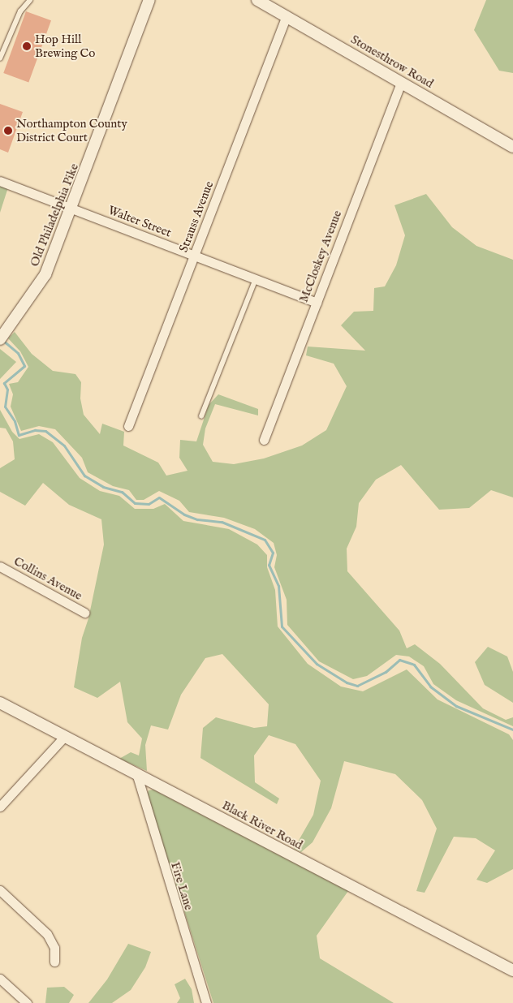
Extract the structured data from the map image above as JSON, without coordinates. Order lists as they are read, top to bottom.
{
  "streets": {
    "street": [
      "Stonesthrow Road",
      "Old Philadelphia Pike",
      "Strauss Avenue",
      "Walter Street",
      "McCloskey Avenue",
      "Collins Avenue",
      "Black River Road",
      "Fire Lane"
    ]
  },
  "crossings": [
    ["Stonesthrow Road", "Strauss Avenue"],
    ["Stonesthrow Road", "McCloskey Avenue"],
    ["Old Philadelphia Pike", "Walter Street"],
    ["Strauss Avenue", "Walter Street"],
    ["Walter Street", "McCloskey Avenue"],
    ["Black River Road", "Fire Lane"]
  ],
  "places": ["Hop Hill Brewing Co", "Northampton County District Court"]
}
